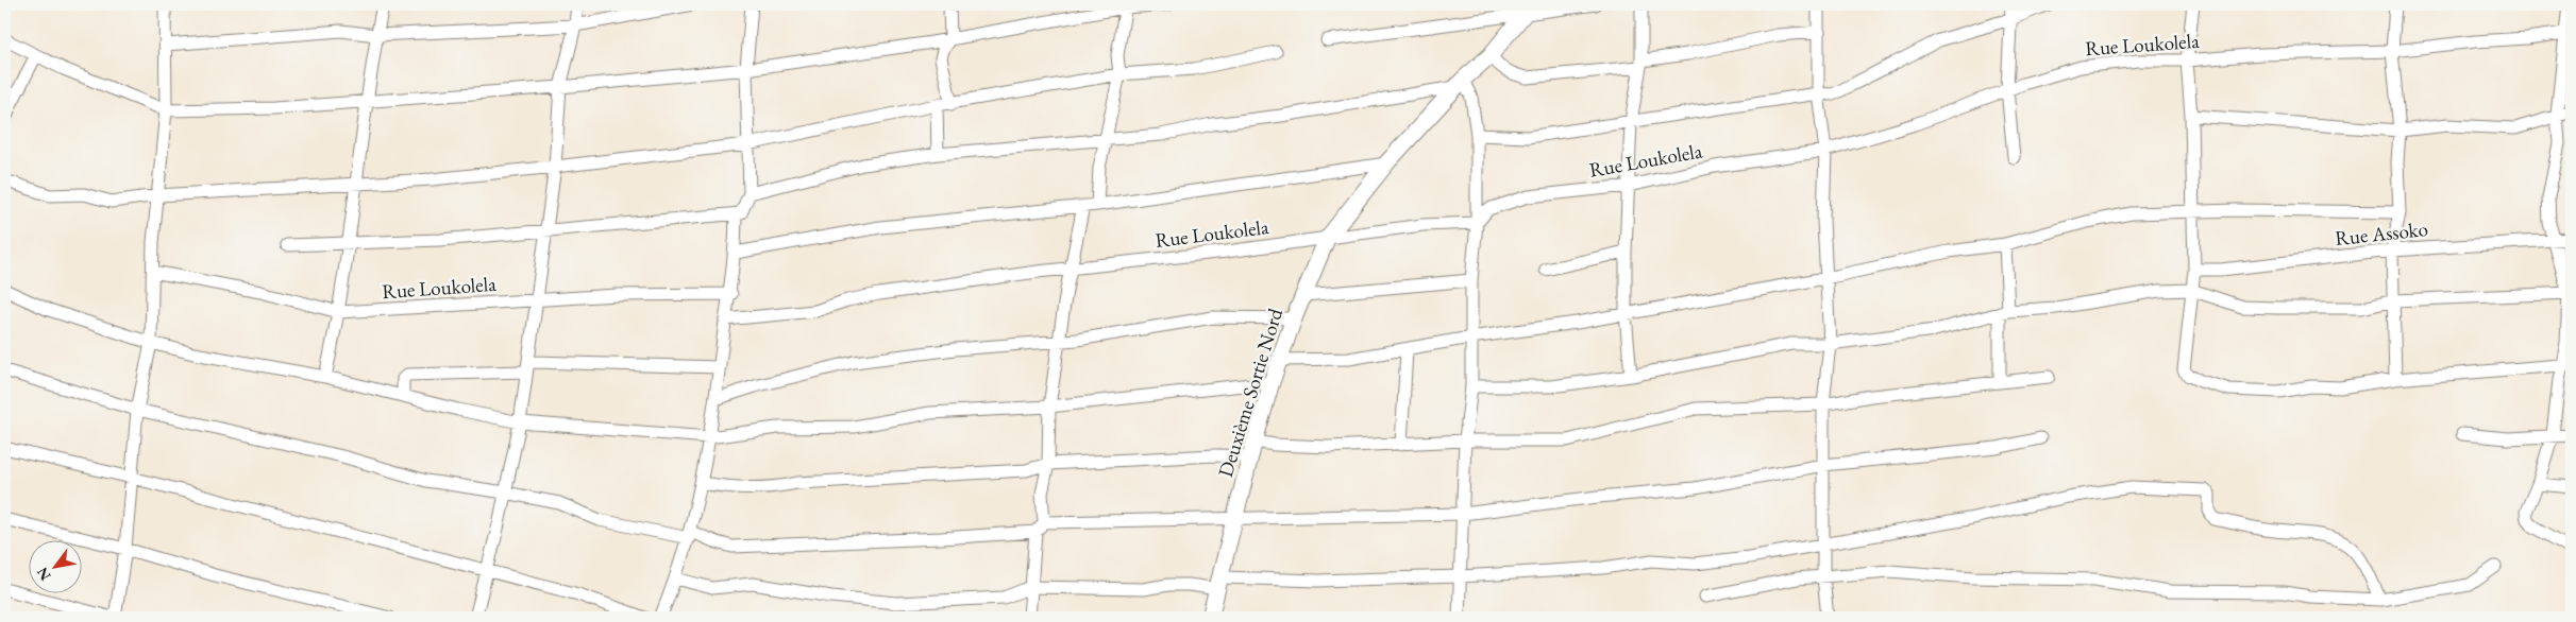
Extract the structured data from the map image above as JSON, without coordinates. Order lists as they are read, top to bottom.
{
  "streets": {
    "main road": ["Deuxième Sortie Nord"],
    "street": ["Rue Loukolela", "Rue Assoko"]
  },
  "crossings": [
    ["Rue Loukolela", "Deuxième Sortie Nord"]
  ],
  "north": "bottom left"
}
